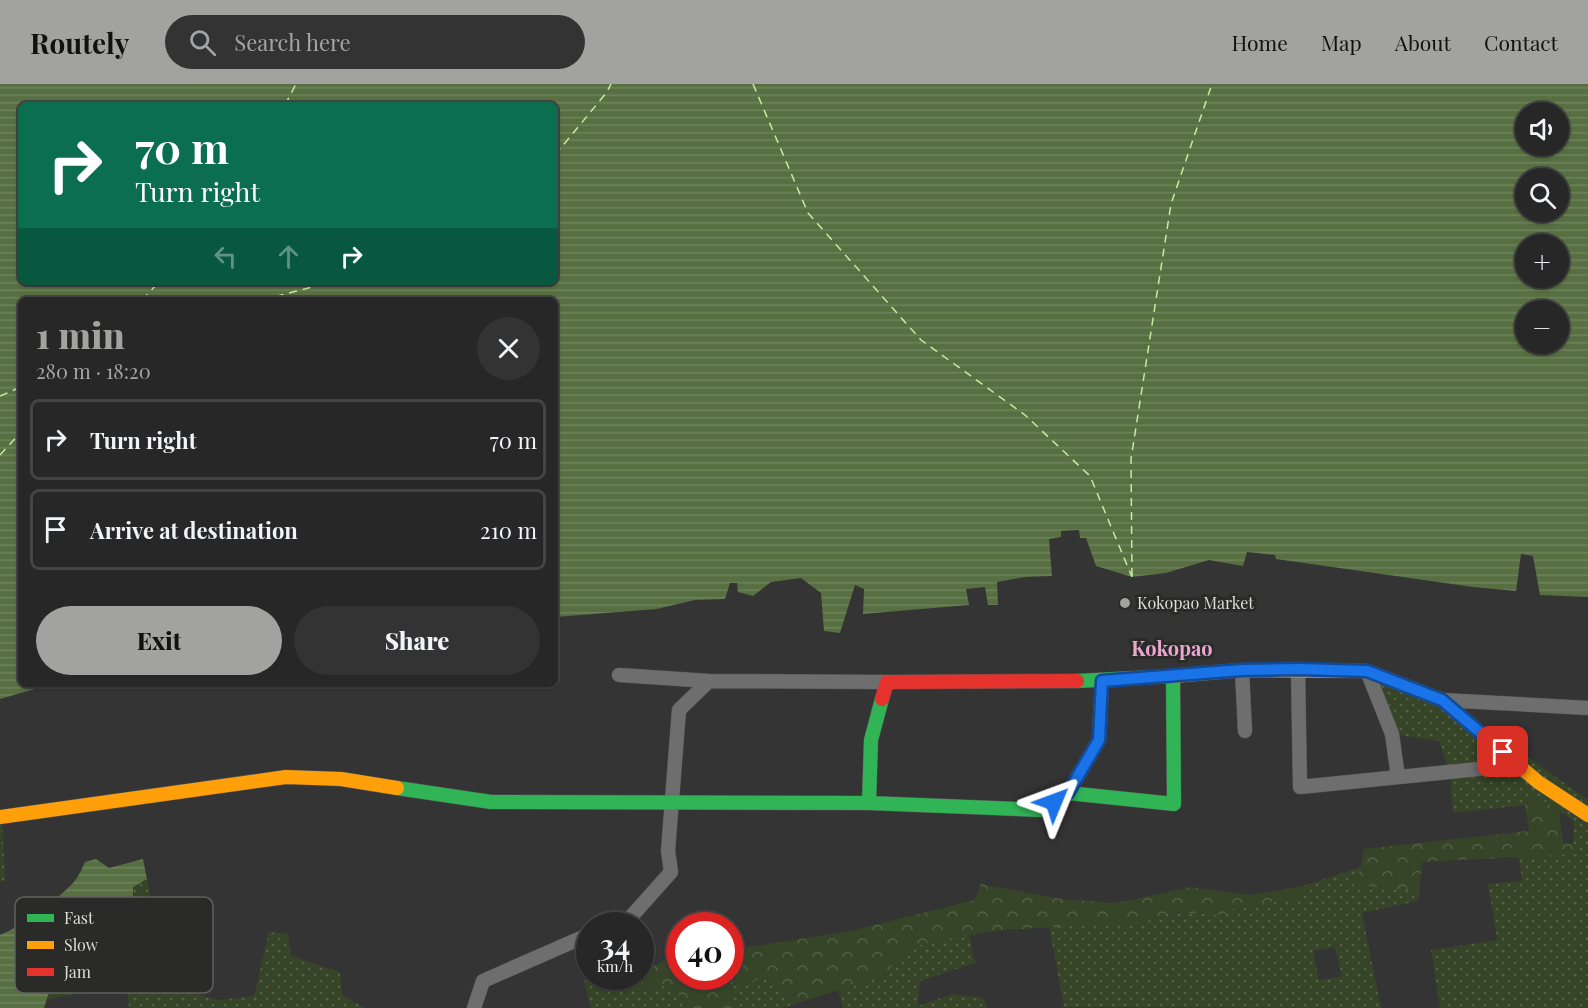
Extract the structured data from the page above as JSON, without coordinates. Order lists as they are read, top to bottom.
{
  "districts": ["Kokopao"],
  "places": ["Kokopao Market"],
  "legend": ["Fast", "Slow", "Jam"],
  "page": {
    "header": "Routely",
    "search": "Search here",
    "nav": [
      "Home",
      "Map",
      "About",
      "Contact"
    ],
    "map_buttons": ["+", "−"],
    "turn": ["70 m", "Turn right"],
    "heading": ["1 min", "280 m · 18:20"],
    "list": [
      {
        "name": "Turn right",
        "value": "70 m"
      },
      {
        "name": "Arrive at destination",
        "value": "210 m"
      }
    ],
    "buttons": ["Exit", "Share"],
    "speed": "34 km/h",
    "limit": "40"
  }
}
